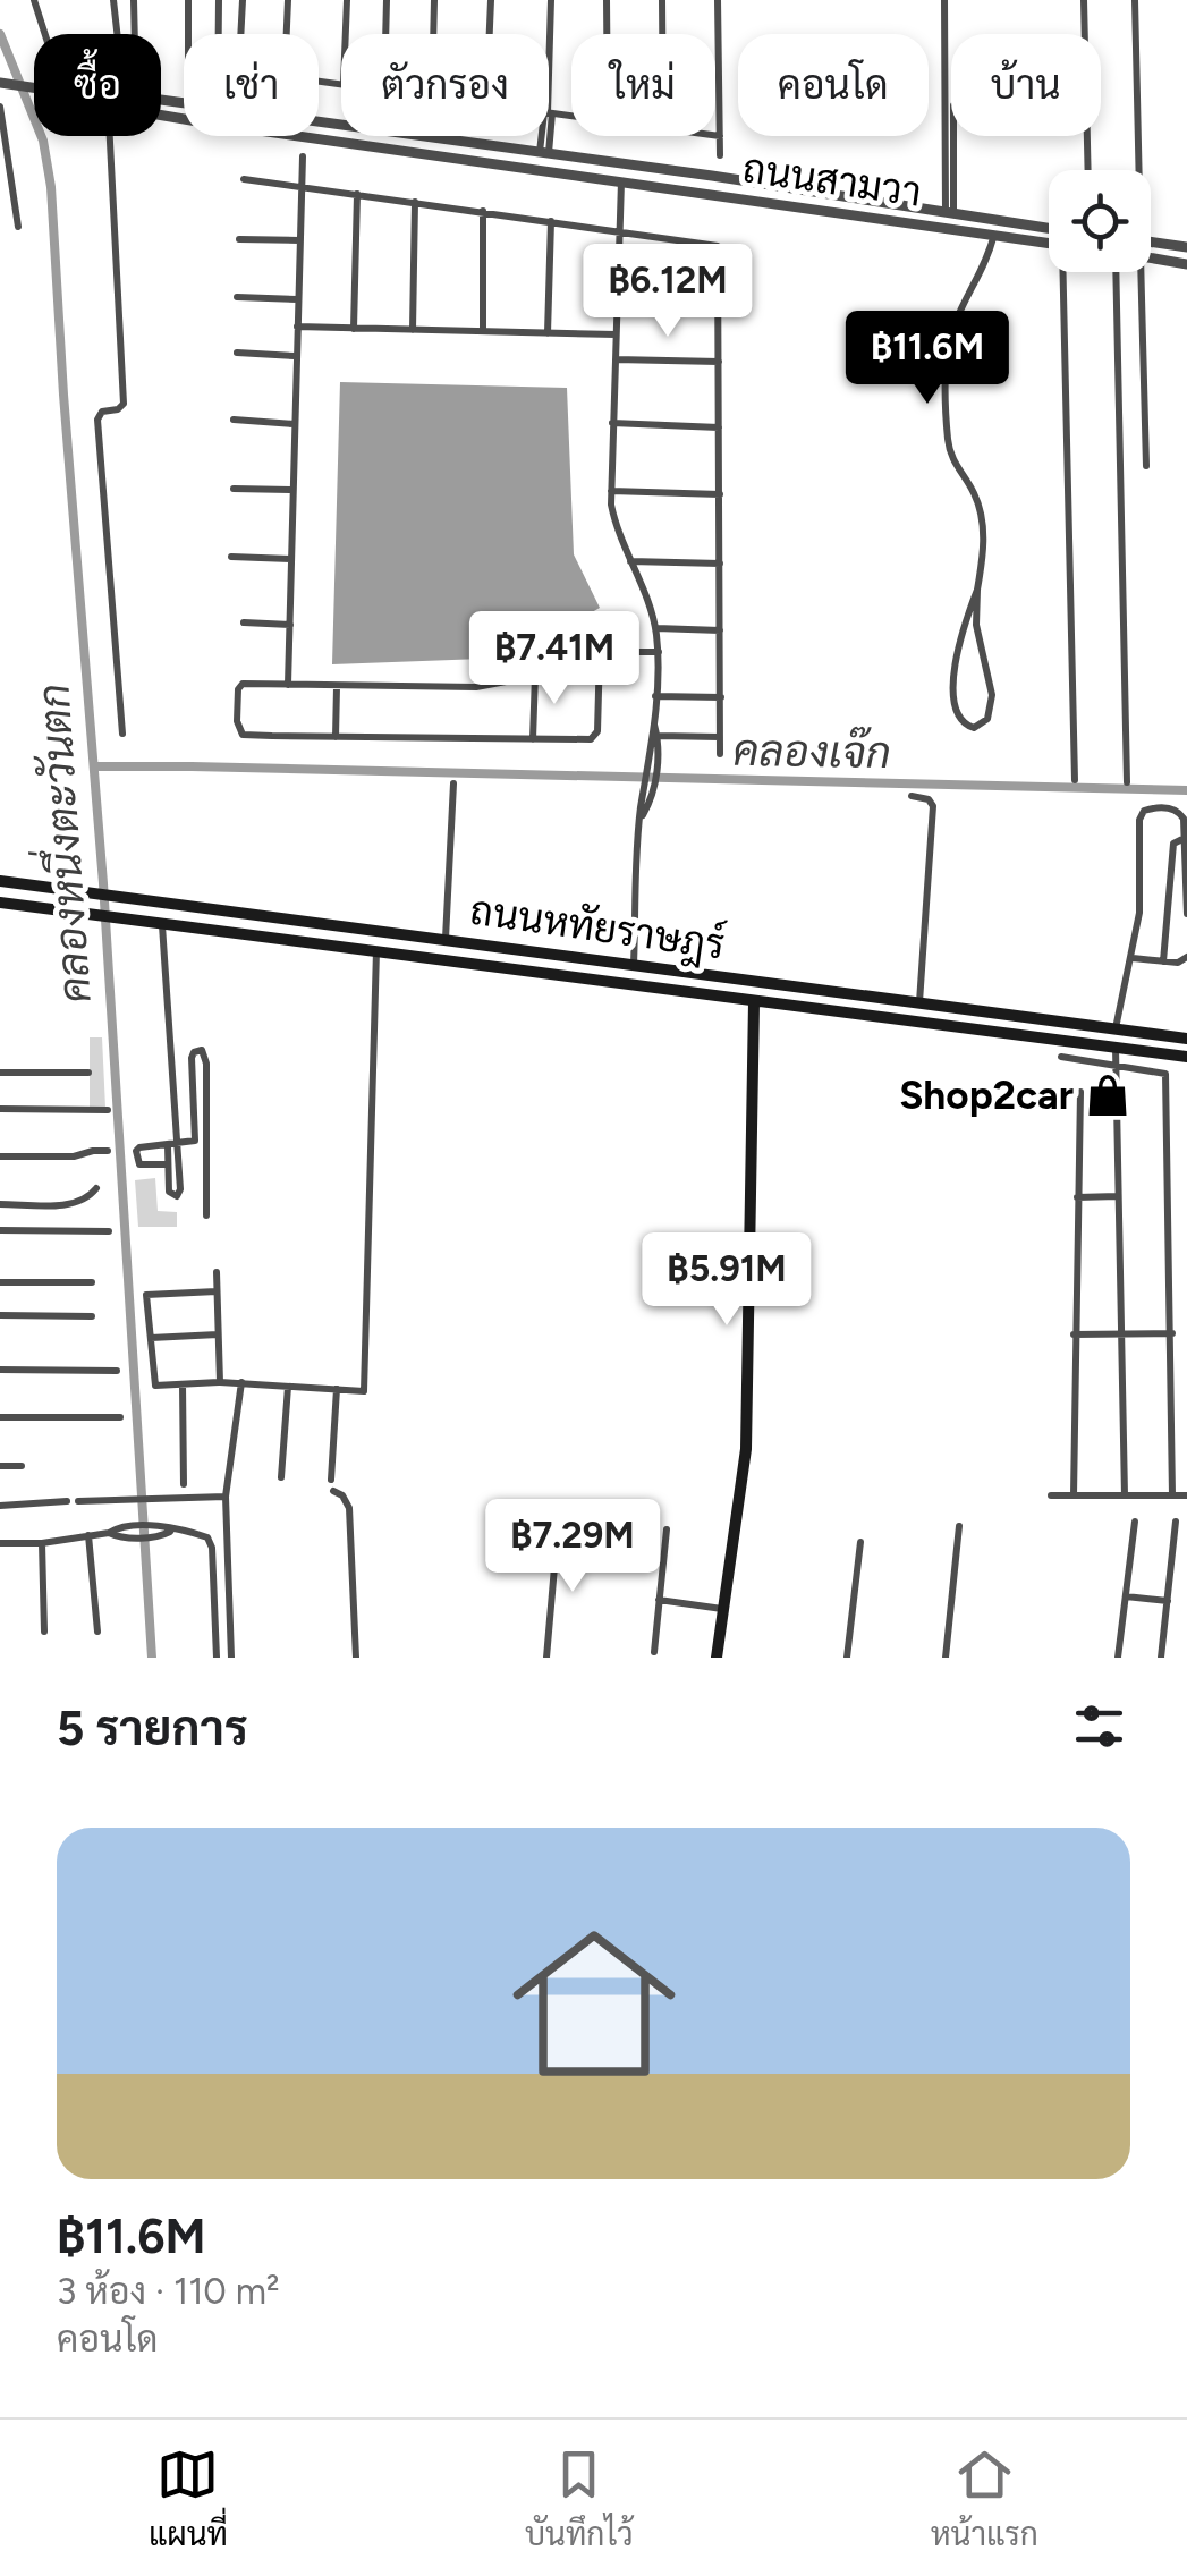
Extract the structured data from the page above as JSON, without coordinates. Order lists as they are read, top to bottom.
{
  "streets": {
    "main road": ["ถนนหทัยราษฎร์"],
    "street": ["ถนนสามวา"]
  },
  "water": ["คลองเจ๊ก", "คลองหนึ่งตะวันตก"],
  "places": {
    "shop": ["Shop2car"]
  },
  "page": {
    "chip": [
      "ซื้อ",
      "เช่า",
      "ตัวกรอง",
      "ใหม่",
      "คอนโด",
      "บ้าน"
    ],
    "price": [
      "฿6.12M",
      "฿11.6M",
      "฿7.41M",
      "฿5.91M",
      "฿7.29M"
    ],
    "heading": "5 รายการ",
    "list": [
      {
        "name": "฿11.6M",
        "note": "3 ห้อง · 110 m² · คอนโด"
      }
    ],
    "tabs": ["แผนที่", "บันทึกไว้", "หน้าแรก"]
  }
}
